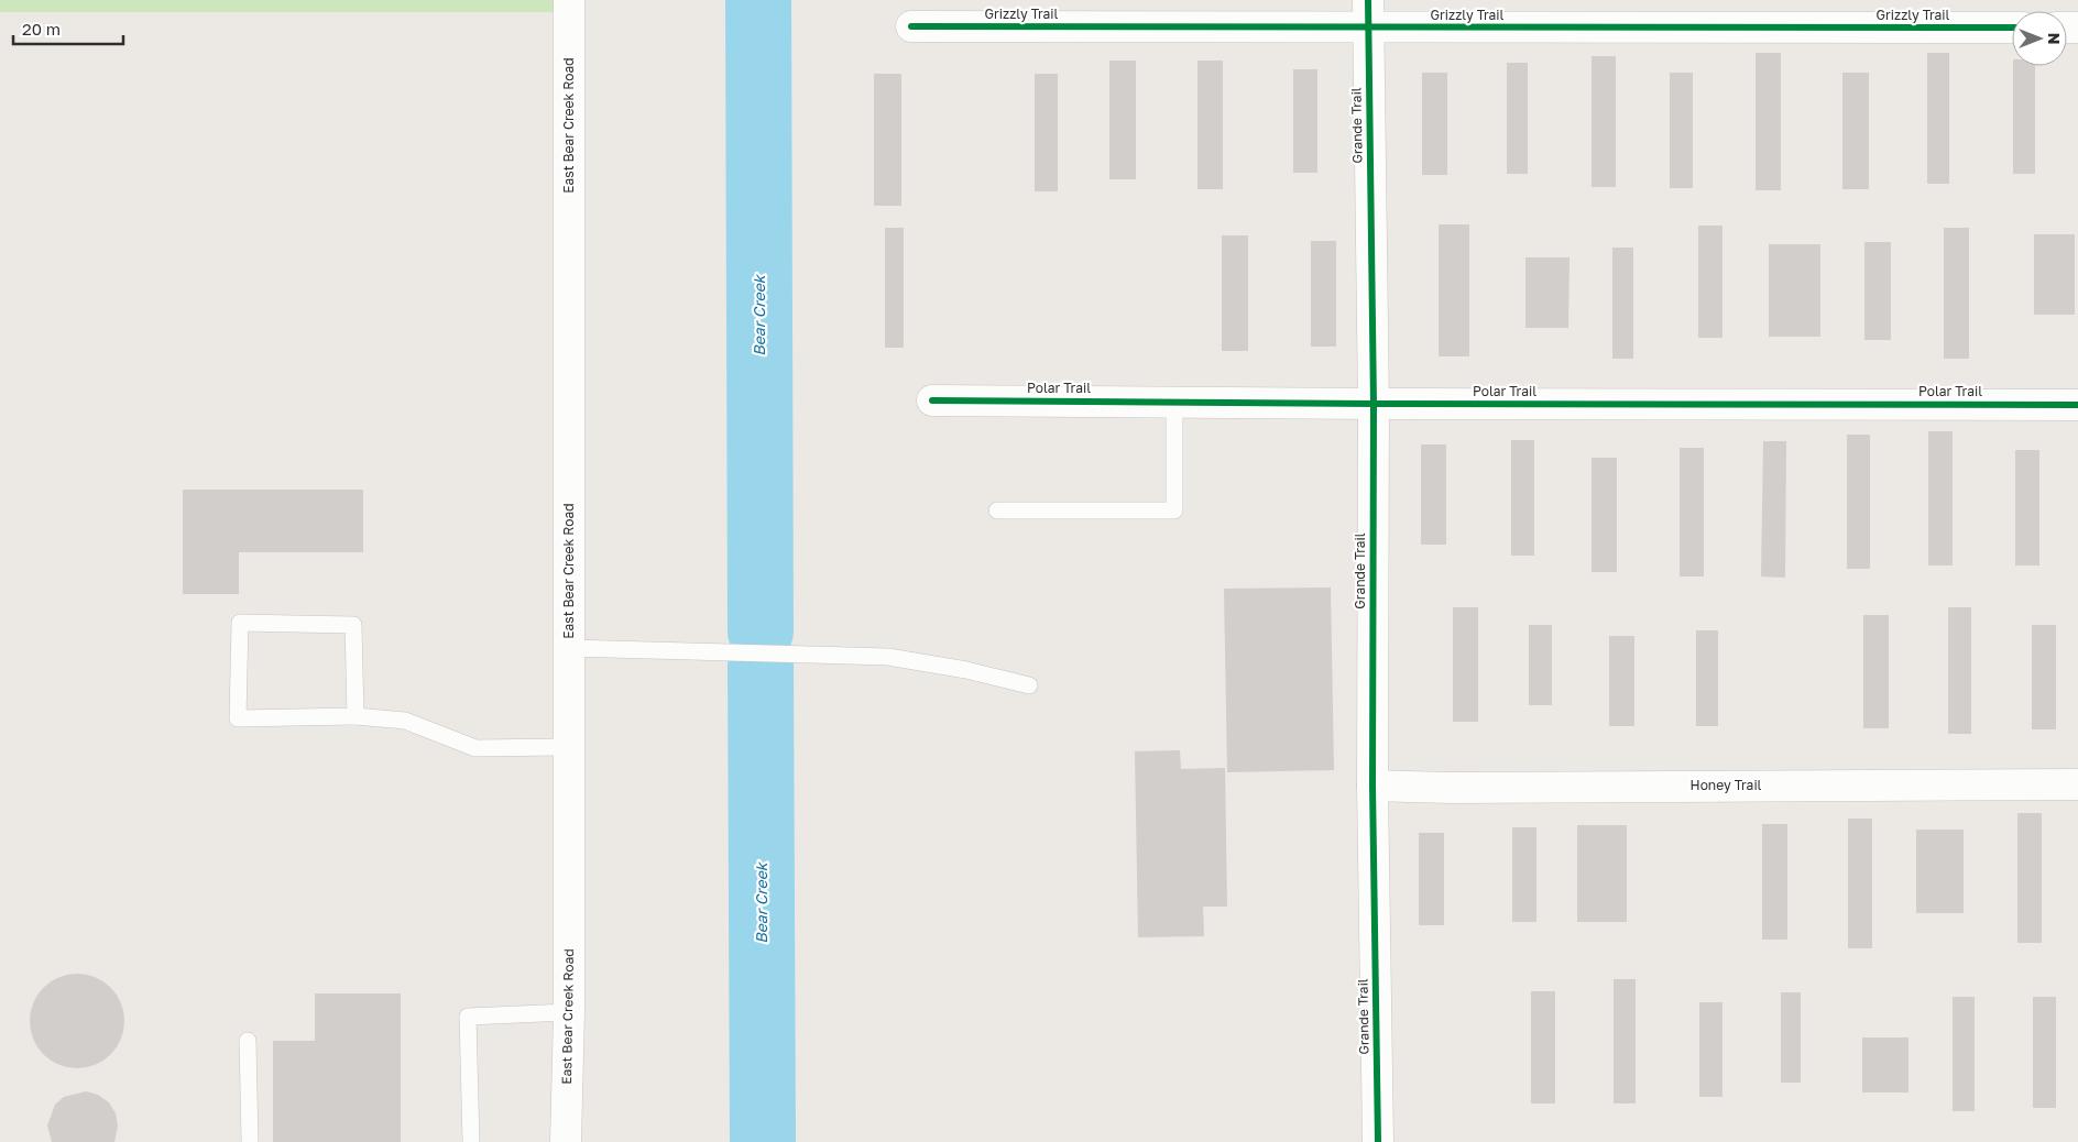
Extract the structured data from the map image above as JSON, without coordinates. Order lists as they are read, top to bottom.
{
  "streets": {
    "street": [
      "Grizzly Trail",
      "East Bear Creek Road",
      "Grande Trail",
      "Polar Trail",
      "Honey Trail"
    ]
  },
  "crossings": [
    ["Grizzly Trail", "Grande Trail"],
    ["Grande Trail", "Polar Trail"],
    ["Grande Trail", "Honey Trail"]
  ],
  "water": ["Bear Creek"],
  "scale_bar": "20 m",
  "north": "right"
}
